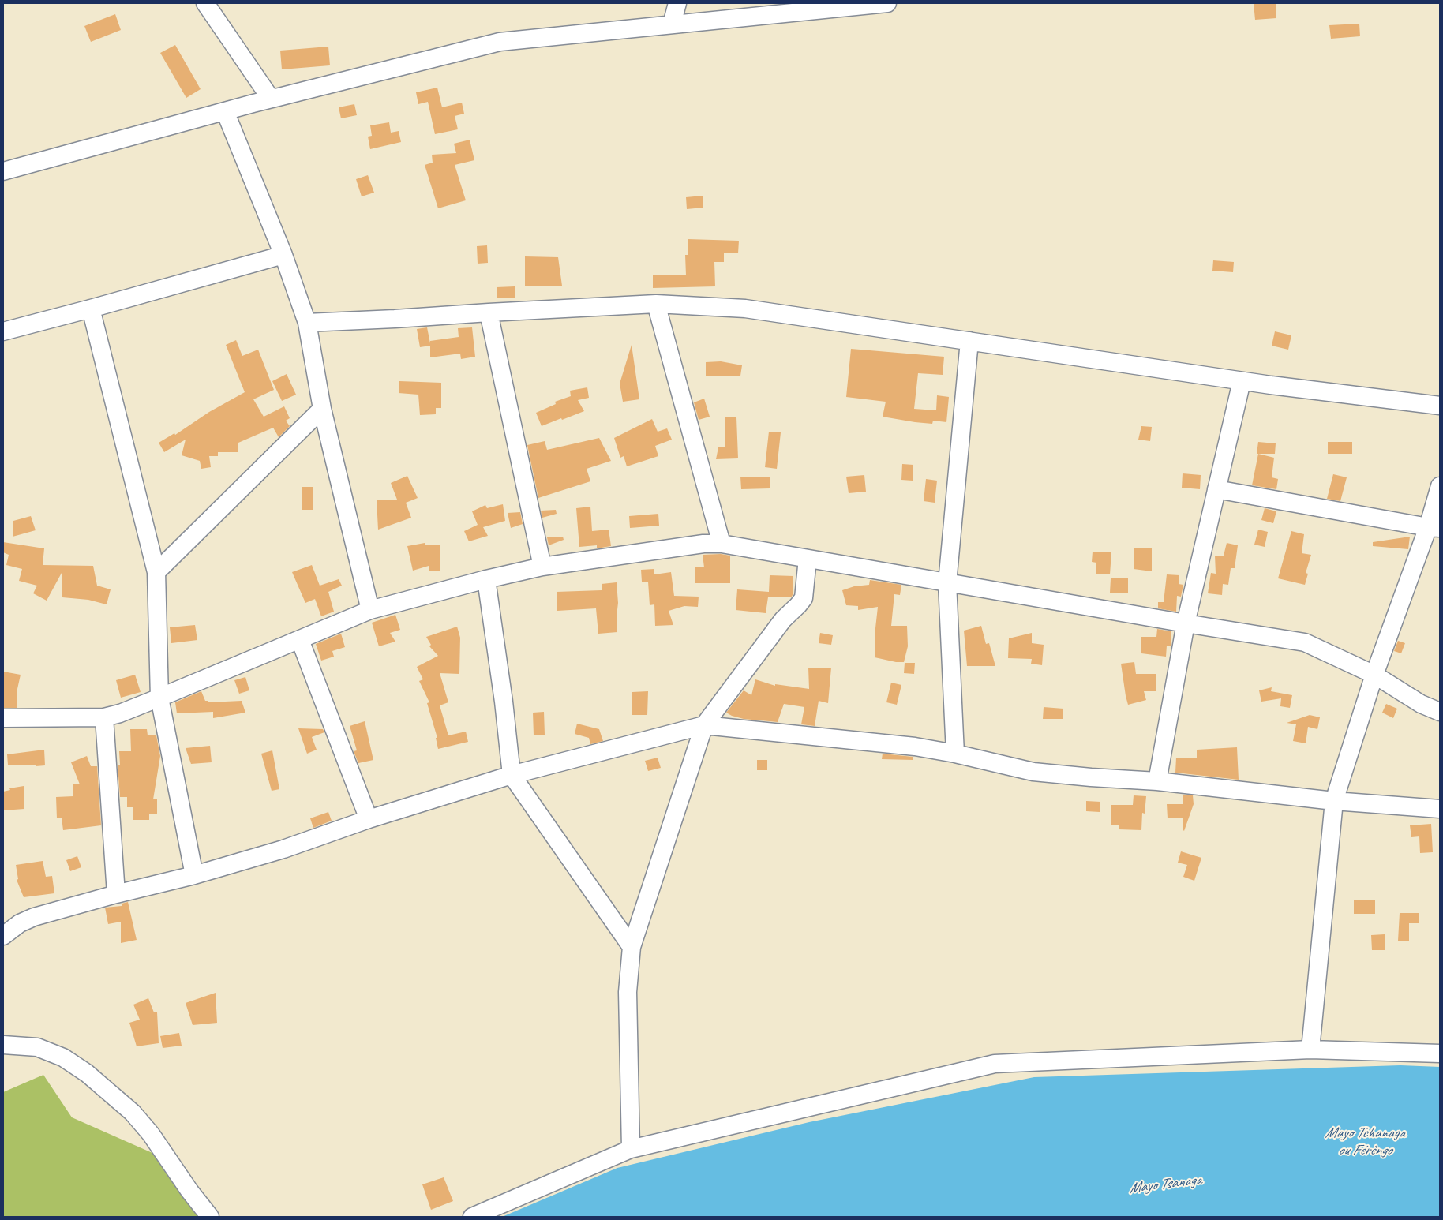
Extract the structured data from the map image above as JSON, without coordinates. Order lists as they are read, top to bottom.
{
  "water": ["Mayo Tchanaga ou Férèngo", "Mayo Tsanaga"]
}
